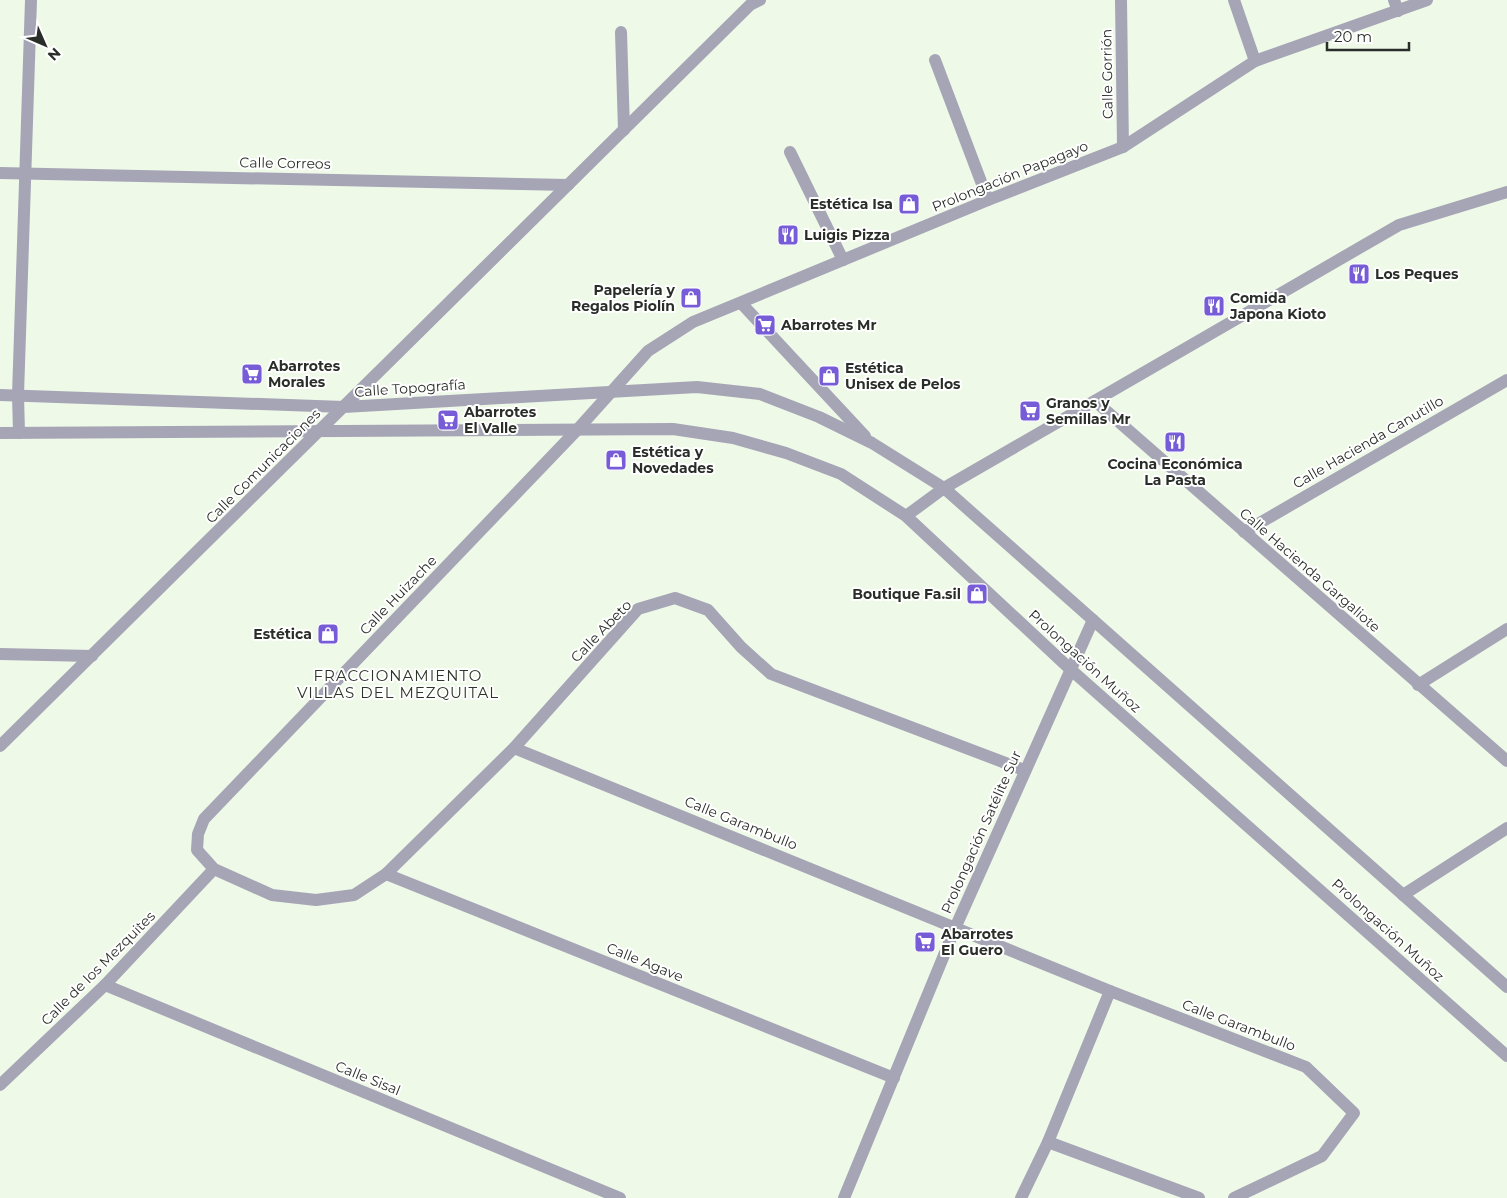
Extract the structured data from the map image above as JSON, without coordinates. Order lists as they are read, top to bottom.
{
  "streets": {
    "street": [
      "Calle Gorrión",
      "Calle Correos",
      "Prolongación Papagayo",
      "Calle Topografía",
      "Calle Hacienda Canutillo",
      "Calle Comunicaciones",
      "Calle Hacienda Gargaliote",
      "Calle Huizache",
      "Calle Abeto",
      "Prolongación Muñoz",
      "Calle Garambullo",
      "Prolongación Satélite Sur",
      "Calle Agave",
      "Calle de los Mezquites",
      "Calle Sisal"
    ]
  },
  "crossings": [
    ["Calle Gorrión", "Prolongación Papagayo"],
    ["Calle Correos", "Calle Comunicaciones"],
    ["Prolongación Papagayo", "Calle Topografía"],
    ["Prolongación Papagayo", "Calle Huizache"],
    ["Calle Topografía", "Calle Comunicaciones"],
    ["Calle Topografía", "Calle Huizache"],
    ["Calle Hacienda Canutillo", "Calle Hacienda Gargaliote"],
    ["Calle Huizache", "Calle Abeto"],
    ["Calle Huizache", "Prolongación Muñoz"],
    ["Calle Huizache", "Calle de los Mezquites"],
    ["Calle Abeto", "Calle Garambullo"],
    ["Calle Abeto", "Prolongación Satélite Sur"],
    ["Calle Abeto", "Calle Agave"],
    ["Calle Abeto", "Calle de los Mezquites"],
    ["Prolongación Muñoz", "Prolongación Satélite Sur"],
    ["Calle Garambullo", "Prolongación Satélite Sur"],
    ["Prolongación Satélite Sur", "Calle Agave"],
    ["Calle de los Mezquites", "Calle Sisal"]
  ],
  "districts": ["FRACCIONAMIENTO VILLAS DEL MEZQUITAL"],
  "places": {
    "shop": [
      "Estética Isa",
      "Papelería y Regalos Piolín",
      "Estética Unisex de Pelos",
      "Estética y Novedades",
      "Boutique Fa.sil",
      "Estética"
    ],
    "restaurant": [
      "Luigis Pizza",
      "Los Peques",
      "Comida Japona Kioto",
      "Cocina Económica La Pasta"
    ],
    "supermarket": [
      "Abarrotes Mr",
      "Abarrotes Morales",
      "Granos y Semillas Mr",
      "Abarrotes El Valle",
      "Abarrotes El Guero"
    ]
  },
  "scale_bar": "20 m",
  "north": "bottom right"
}
